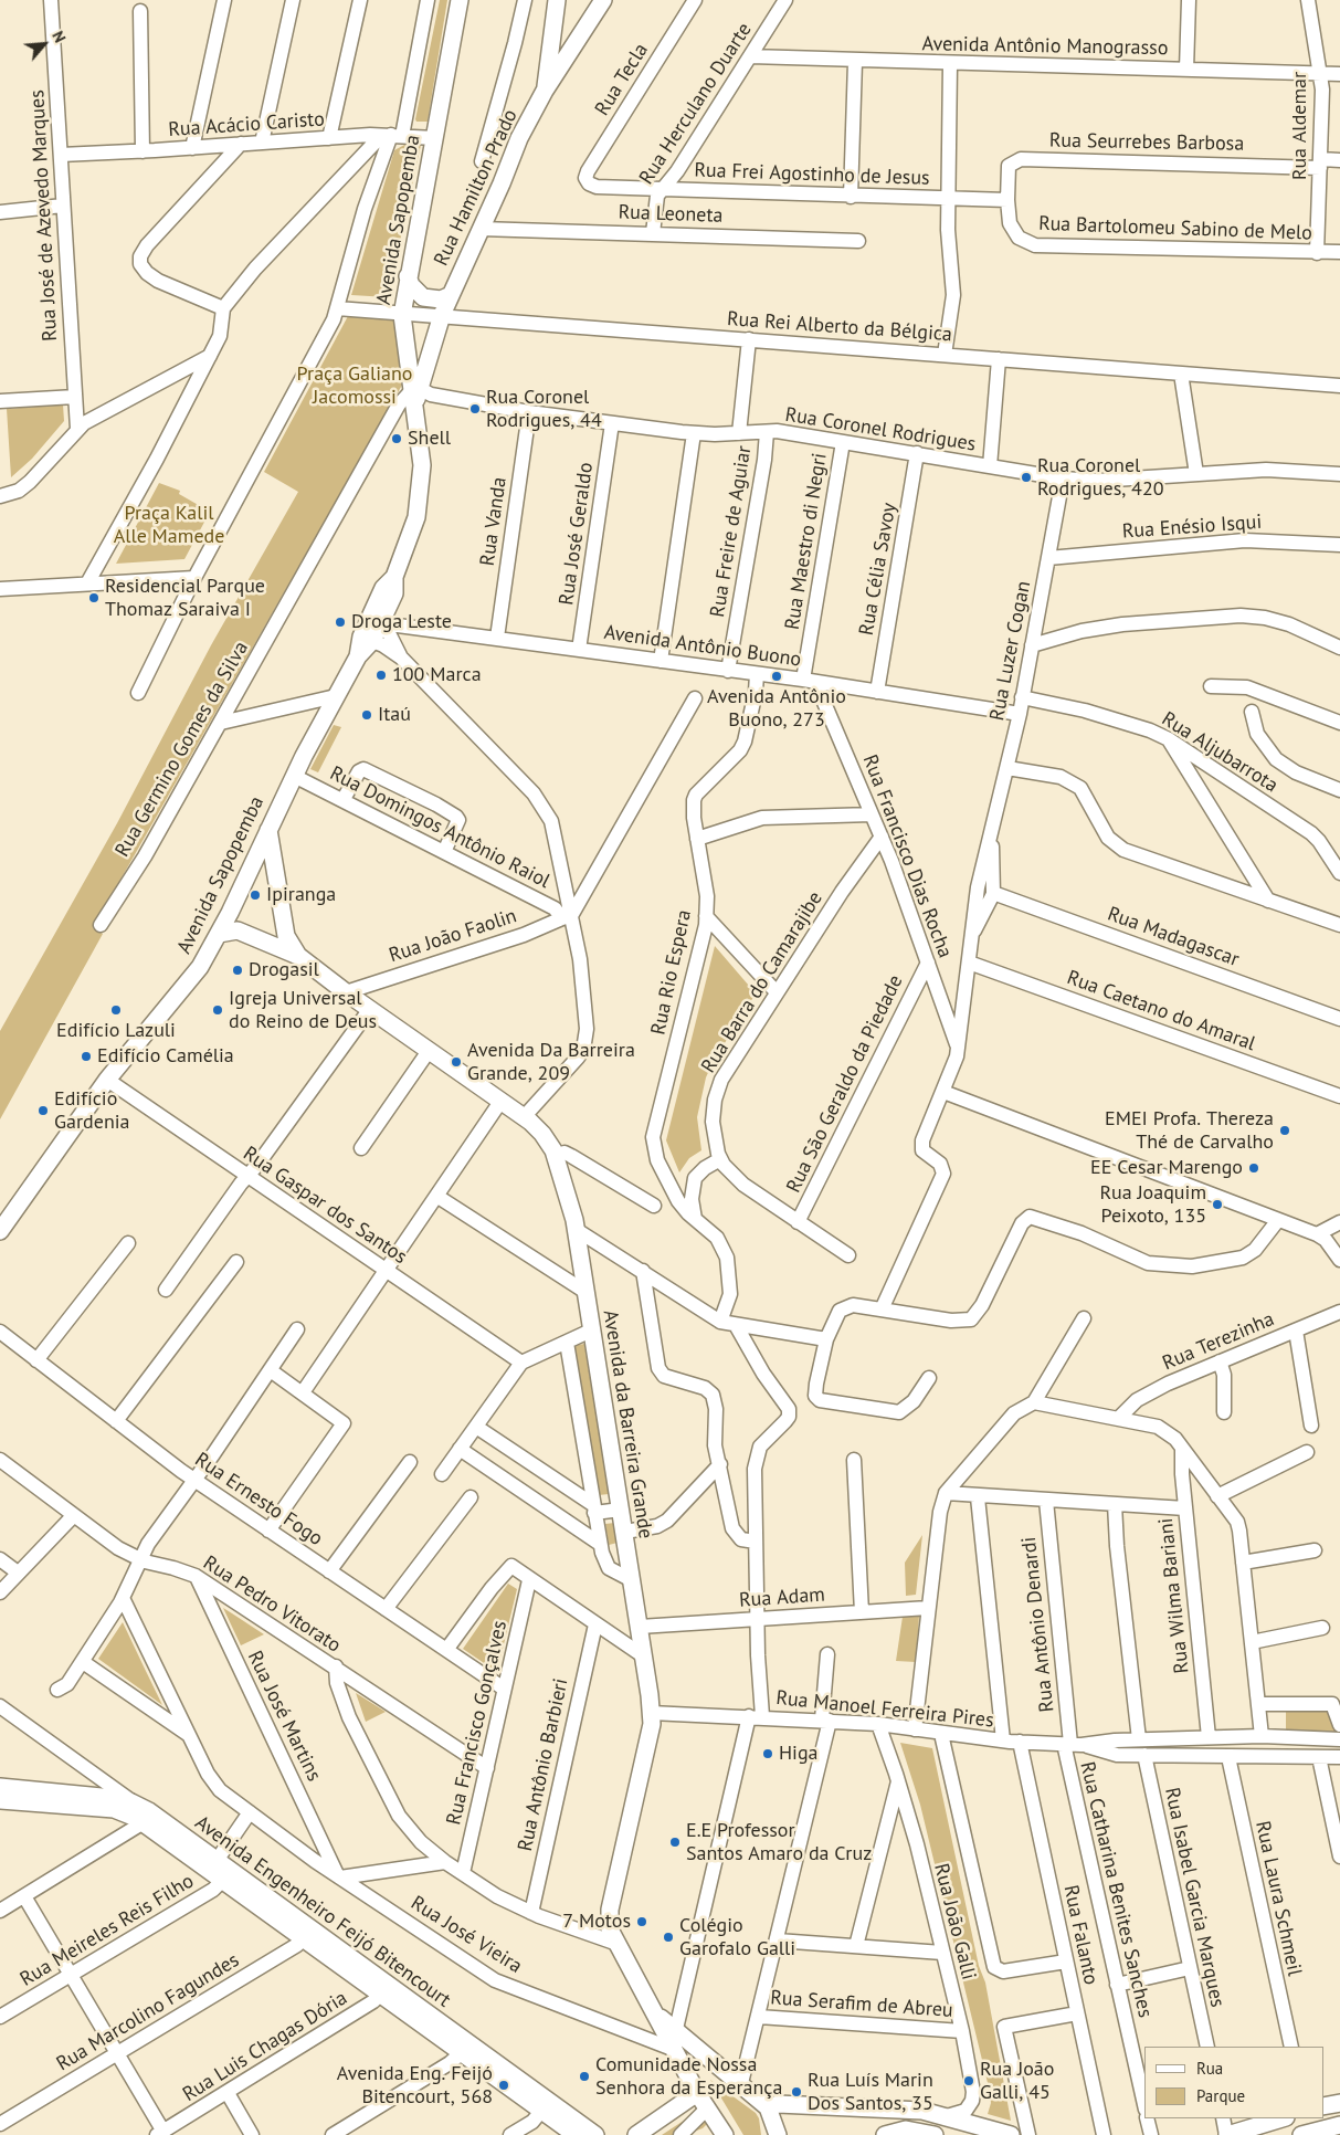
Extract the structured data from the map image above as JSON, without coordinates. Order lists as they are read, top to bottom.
{
  "streets": {
    "main road": [
      "Rua Hamilton Prado",
      "Avenida Sapopemba",
      "Avenida da Barreira Grande",
      "Avenida Engenheiro Feijó Bitencourt"
    ],
    "street": [
      "Avenida Antônio Manograsso",
      "Rua Tecla",
      "Rua Herculano Duarte",
      "Rua Acácio Caristo",
      "Rua Aldemar",
      "Rua Seurrebes Barbosa",
      "Rua Frei Agostinho de Jesus",
      "Rua Leoneta",
      "Rua José de Azevedo Marques",
      "Rua Bartolomeu Sabino de Melo",
      "Rua Rei Alberto da Bélgica",
      "Rua Coronel Rodrigues",
      "Rua Vanda",
      "Rua Enésio Isqui",
      "Rua Freire de Aguiar",
      "Rua José Geraldo",
      "Rua Maestro di Negri",
      "Rua Célia Savoy",
      "Avenida Antônio Buono",
      "Rua Luzer Cogan",
      "Rua Germino Gomes da Silva",
      "Rua Aljubarrota",
      "Rua Domingos Antônio Raiol",
      "Rua Francisco Dias Rocha",
      "Rua João Faolin",
      "Rua Madagascar",
      "Rua Rio Espera",
      "Rua Barra do Camarajibe",
      "Rua Caetano do Amaral",
      "Rua São Geraldo da Piedade",
      "Rua Gaspar dos Santos",
      "Rua Terezinha",
      "Rua Ernesto Fogo",
      "Rua Wilma Bariani",
      "Rua Adam",
      "Rua Pedro Vitorato",
      "Rua Antônio Denardi",
      "Rua Manoel Ferreira Pires",
      "Rua José Martins",
      "Rua Francisco Gonçalves",
      "Rua Antônio Barbieri",
      "Rua Catharina Benites Sanches",
      "Rua Isabel Garcia Marques",
      "Rua Laura Schmeil",
      "Rua João Galli",
      "Rua Meireles Reis Filho",
      "Rua José Vieira",
      "Rua Falanto",
      "Rua Serafim de Abreu",
      "Rua Marcolino Fagundes",
      "Rua Luis Chagas Dória"
    ]
  },
  "crossings": [
    ["Avenida Antônio Manograsso", "Rua Herculano Duarte"],
    ["Avenida Antônio Manograsso", "Rua Aldemar"],
    ["Rua Tecla", "Rua Frei Agostinho de Jesus"],
    ["Rua Herculano Duarte", "Rua Frei Agostinho de Jesus"],
    ["Rua Herculano Duarte", "Rua Leoneta"],
    ["Rua Acácio Caristo", "Rua José de Azevedo Marques"],
    ["Rua Acácio Caristo", "Avenida Sapopemba"],
    ["Rua Aldemar", "Rua Seurrebes Barbosa"],
    ["Rua Aldemar", "Rua Bartolomeu Sabino de Melo"],
    ["Rua Seurrebes Barbosa", "Rua Frei Agostinho de Jesus"],
    ["Rua Seurrebes Barbosa", "Rua Bartolomeu Sabino de Melo"],
    ["Rua Frei Agostinho de Jesus", "Rua Bartolomeu Sabino de Melo"],
    ["Rua Hamilton Prado", "Rua Leoneta"],
    ["Rua Hamilton Prado", "Avenida Sapopemba"],
    ["Rua Hamilton Prado", "Rua Rei Alberto da Bélgica"],
    ["Rua Hamilton Prado", "Rua Coronel Rodrigues"],
    ["Rua Hamilton Prado", "Rua Germino Gomes da Silva"],
    ["Avenida Sapopemba", "Rua Rei Alberto da Bélgica"],
    ["Avenida Sapopemba", "Rua Coronel Rodrigues"],
    ["Avenida Sapopemba", "Avenida Antônio Buono"],
    ["Avenida Sapopemba", "Rua Germino Gomes da Silva"],
    ["Avenida Sapopemba", "Rua Domingos Antônio Raiol"],
    ["Avenida Sapopemba", "Rua Gaspar dos Santos"],
    ["Avenida Sapopemba", "Avenida da Barreira Grande"],
    ["Rua Coronel Rodrigues", "Rua Vanda"],
    ["Rua Coronel Rodrigues", "Rua Freire de Aguiar"],
    ["Rua Coronel Rodrigues", "Rua José Geraldo"],
    ["Rua Coronel Rodrigues", "Rua Maestro di Negri"],
    ["Rua Coronel Rodrigues", "Rua Célia Savoy"],
    ["Rua Coronel Rodrigues", "Rua Luzer Cogan"],
    ["Rua Coronel Rodrigues", "Rua Germino Gomes da Silva"],
    ["Rua Vanda", "Avenida Antônio Buono"],
    ["Rua Enésio Isqui", "Rua Luzer Cogan"],
    ["Rua Freire de Aguiar", "Avenida Antônio Buono"],
    ["Rua José Geraldo", "Avenida Antônio Buono"],
    ["Rua Maestro di Negri", "Avenida Antônio Buono"],
    ["Rua Maestro di Negri", "Rua Francisco Dias Rocha"],
    ["Rua Célia Savoy", "Avenida Antônio Buono"],
    ["Avenida Antônio Buono", "Rua Luzer Cogan"],
    ["Avenida Antônio Buono", "Rua Francisco Dias Rocha"],
    ["Avenida Antônio Buono", "Rua Rio Espera"],
    ["Rua Luzer Cogan", "Rua Aljubarrota"],
    ["Rua Luzer Cogan", "Rua Francisco Dias Rocha"],
    ["Rua Luzer Cogan", "Rua Madagascar"],
    ["Rua Luzer Cogan", "Rua Caetano do Amaral"],
    ["Rua Domingos Antônio Raiol", "Rua João Faolin"],
    ["Rua Francisco Dias Rocha", "Rua Barra do Camarajibe"],
    ["Rua Francisco Dias Rocha", "Rua São Geraldo da Piedade"],
    ["Rua João Faolin", "Avenida da Barreira Grande"],
    ["Rua Barra do Camarajibe", "Rua São Geraldo da Piedade"],
    ["Avenida da Barreira Grande", "Rua Adam"],
    ["Avenida da Barreira Grande", "Rua Pedro Vitorato"],
    ["Avenida da Barreira Grande", "Rua Manoel Ferreira Pires"],
    ["Avenida da Barreira Grande", "Rua José Vieira"],
    ["Rua Ernesto Fogo", "Rua Francisco Gonçalves"],
    ["Rua Wilma Bariani", "Rua Manoel Ferreira Pires"],
    ["Rua Pedro Vitorato", "Rua José Martins"],
    ["Rua Pedro Vitorato", "Rua Francisco Gonçalves"],
    ["Rua Pedro Vitorato", "Rua Antônio Barbieri"],
    ["Rua Antônio Denardi", "Rua Manoel Ferreira Pires"],
    ["Rua Antônio Denardi", "Rua Catharina Benites Sanches"],
    ["Rua Manoel Ferreira Pires", "Rua Catharina Benites Sanches"],
    ["Rua Manoel Ferreira Pires", "Rua Isabel Garcia Marques"],
    ["Rua Manoel Ferreira Pires", "Rua Laura Schmeil"],
    ["Rua Manoel Ferreira Pires", "Rua João Galli"],
    ["Rua Manoel Ferreira Pires", "Rua Falanto"],
    ["Rua José Martins", "Rua José Vieira"],
    ["Avenida Engenheiro Feijó Bitencourt", "Rua Meireles Reis Filho"],
    ["Avenida Engenheiro Feijó Bitencourt", "Rua Marcolino Fagundes"],
    ["Avenida Engenheiro Feijó Bitencourt", "Rua Luis Chagas Dória"],
    ["Rua João Galli", "Rua Serafim de Abreu"]
  ],
  "parks": ["Praça Galiano Jacomossi", "Praça Kalil Alle Mamede"],
  "places": [
    "Rua Coronel Rodrigues, 44",
    "Shell",
    "Rua Coronel Rodrigues, 420",
    "Residencial Parque Thomaz Saraiva I",
    "Droga Leste",
    "100 Marca",
    "Avenida Antônio Buono, 273",
    "Itaú",
    "Ipiranga",
    "Drogasil",
    "Edifício Lazuli",
    "Igreja Universal do Reino de Deus",
    "Edifício Camélia",
    "Avenida Da Barreira Grande, 209",
    "Edifício Gardenia",
    "EMEI Profa. Thereza Thé de Carvalho",
    "EE Cesar Marengo",
    "Rua Joaquim Peixoto, 135",
    "Higa",
    "E.E Professor Santos Amaro da Cruz",
    "7 Motos",
    "Colégio Garofalo Galli",
    "Comunidade Nossa Senhora da Esperança",
    "Rua João Galli, 45",
    "Avenida Eng. Feijó Bitencourt, 568",
    "Rua Luís Marin Dos Santos, 35"
  ],
  "legend": ["Rua", "Parque"],
  "north": "top right"
}
